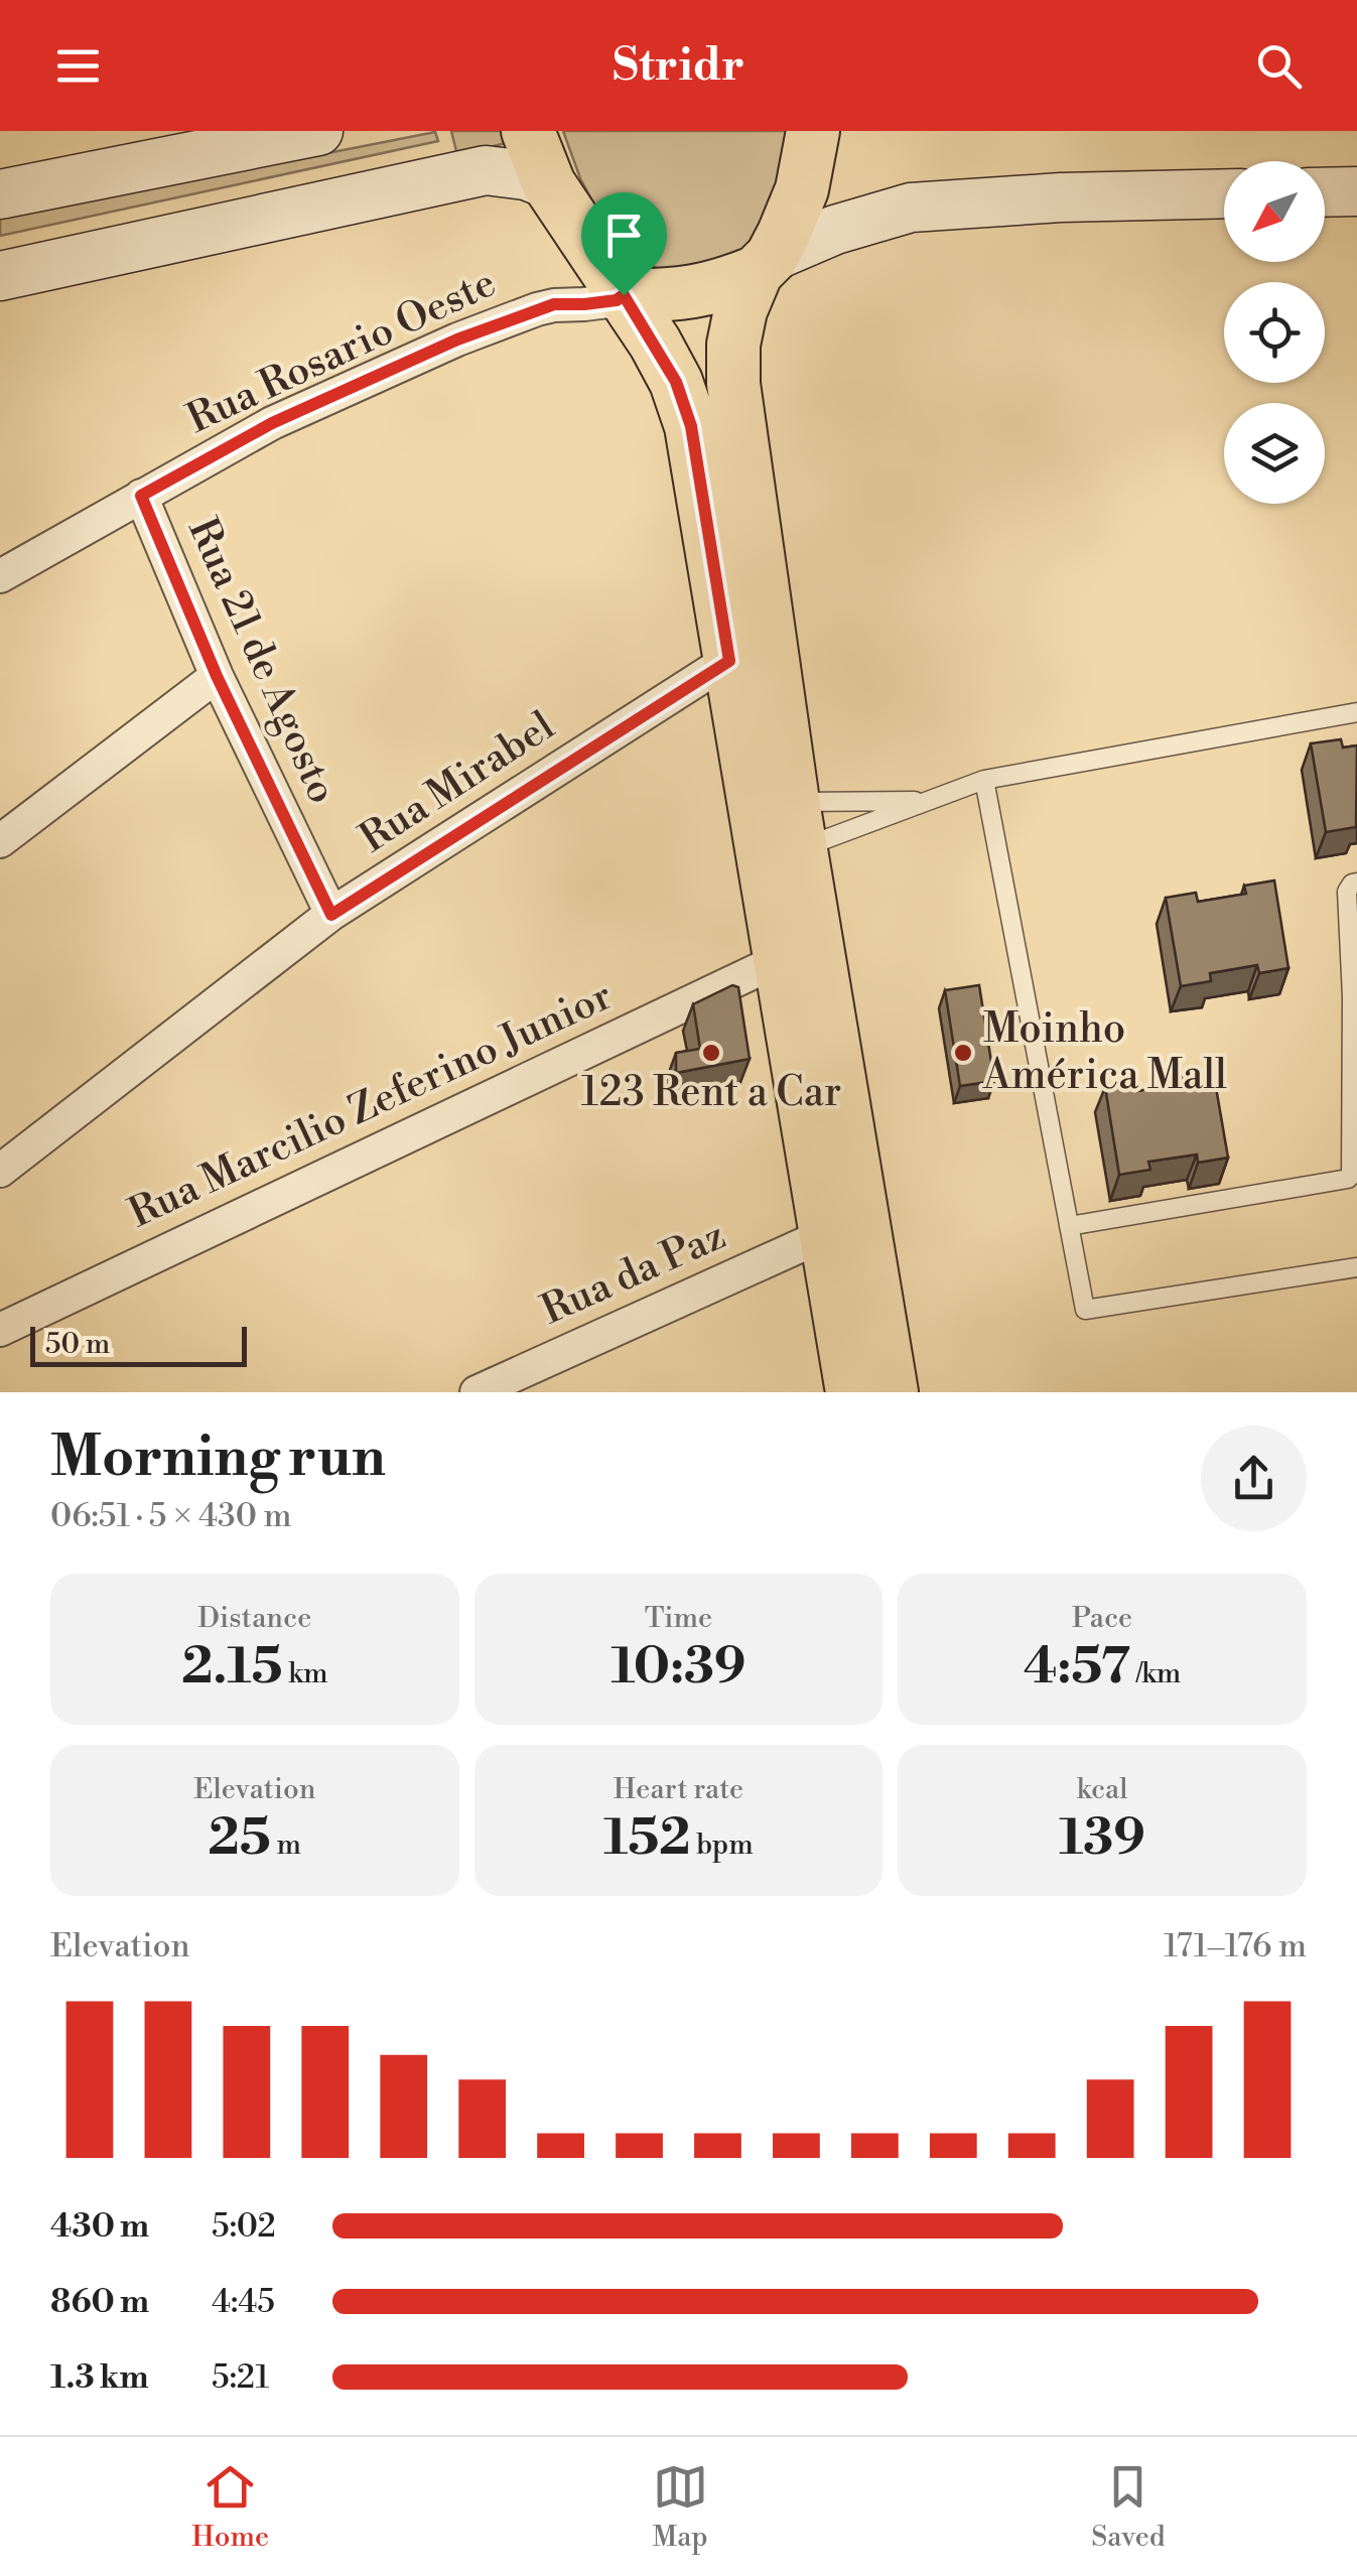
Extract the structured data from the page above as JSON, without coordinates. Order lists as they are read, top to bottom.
{
  "streets": {
    "street": [
      "Rua Rosario Oeste",
      "Rua 21 de Agosto",
      "Rua Mirabel",
      "Rua Marcilio Zeferino Junior",
      "Rua da Paz"
    ]
  },
  "crossings": [
    ["Rua Rosario Oeste", "Rua 21 de Agosto"],
    ["Rua 21 de Agosto", "Rua Mirabel"]
  ],
  "places": ["123 Rent a Car", "Moinho América Mall"],
  "scale_bar": "50 m",
  "north": "bottom left",
  "page": {
    "header": "Stridr",
    "scale": "50 m",
    "heading": ["Morning run", "06:51 · 5 × 430 m"],
    "stats": [
      ["Distance", "2.15 km"],
      ["Time", "10:39"],
      ["Pace", "4:57 /km"],
      ["Elevation", "25 m"],
      ["Heart rate", "152 bpm"],
      ["kcal", "139"]
    ],
    "chart": ["Elevation", "171–176 m"],
    "list": [
      {
        "name": "430 m",
        "note": "5:02"
      },
      {
        "name": "860 m",
        "note": "4:45"
      },
      {
        "name": "1.3 km",
        "note": "5:21"
      }
    ],
    "tabs": ["Home", "Map", "Saved"]
  }
}
